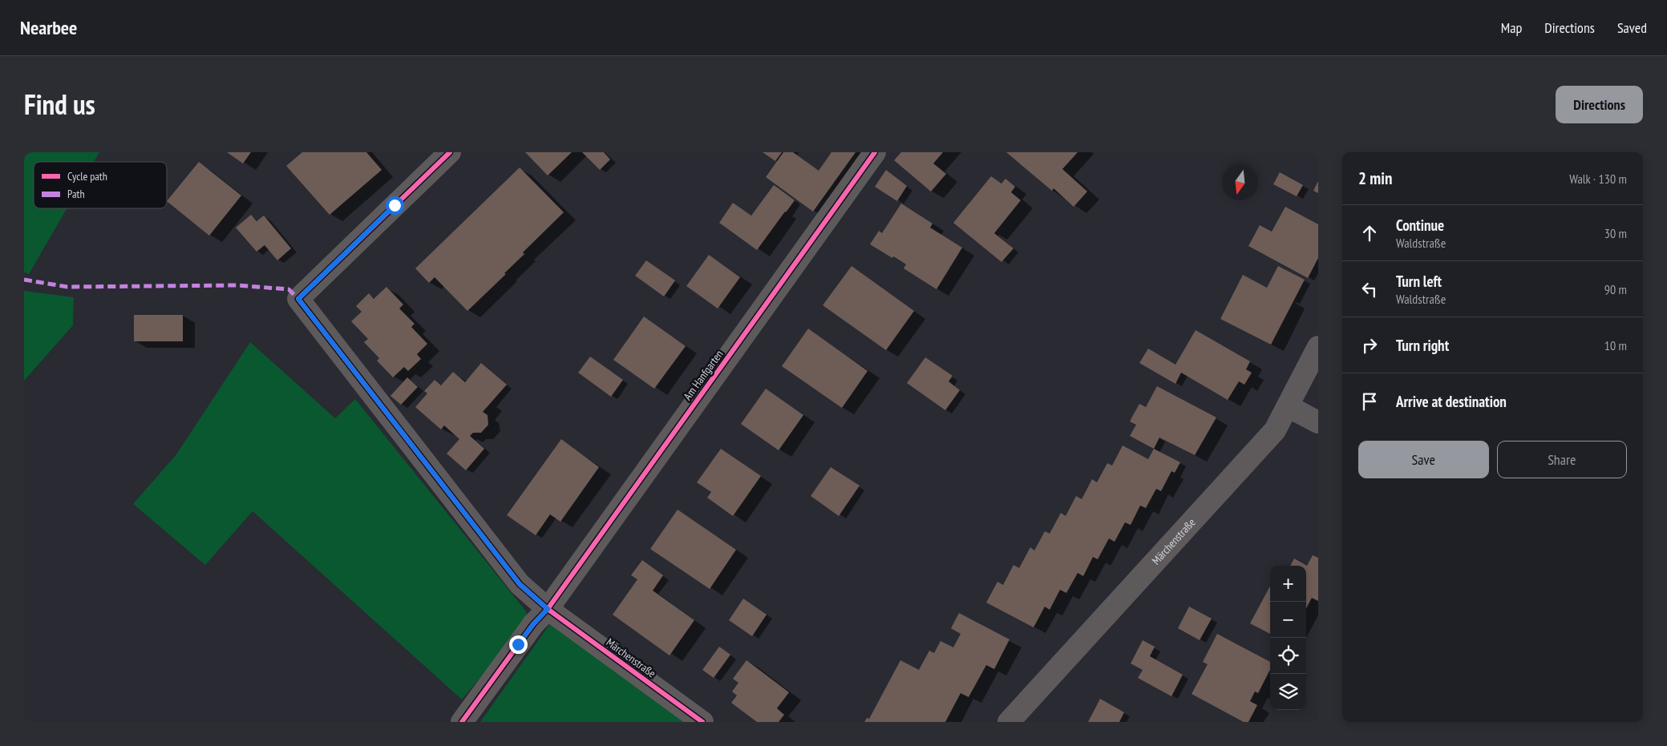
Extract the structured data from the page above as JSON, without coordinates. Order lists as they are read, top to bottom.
{
  "streets": {
    "street": ["Am Hanfgarten", "Märchenstraße"]
  },
  "crossings": [
    ["Am Hanfgarten", "Märchenstraße"]
  ],
  "legend": ["Cycle path", "Path"],
  "north": "bottom",
  "page": {
    "header": "Nearbee",
    "nav": ["Map", "Directions", "Saved"],
    "title": "Find us",
    "buttons": [
      "Directions",
      ["Save", "Share"]
    ],
    "heading": ["2 min", "Walk · 130 m"],
    "list": [
      ["Continue", "Waldstraße", "30 m"],
      ["Turn left", "Waldstraße", "90 m"],
      ["Turn right", "10 m"],
      "Arrive at destination"
    ],
    "map_buttons": ["+", "−"]
  }
}
